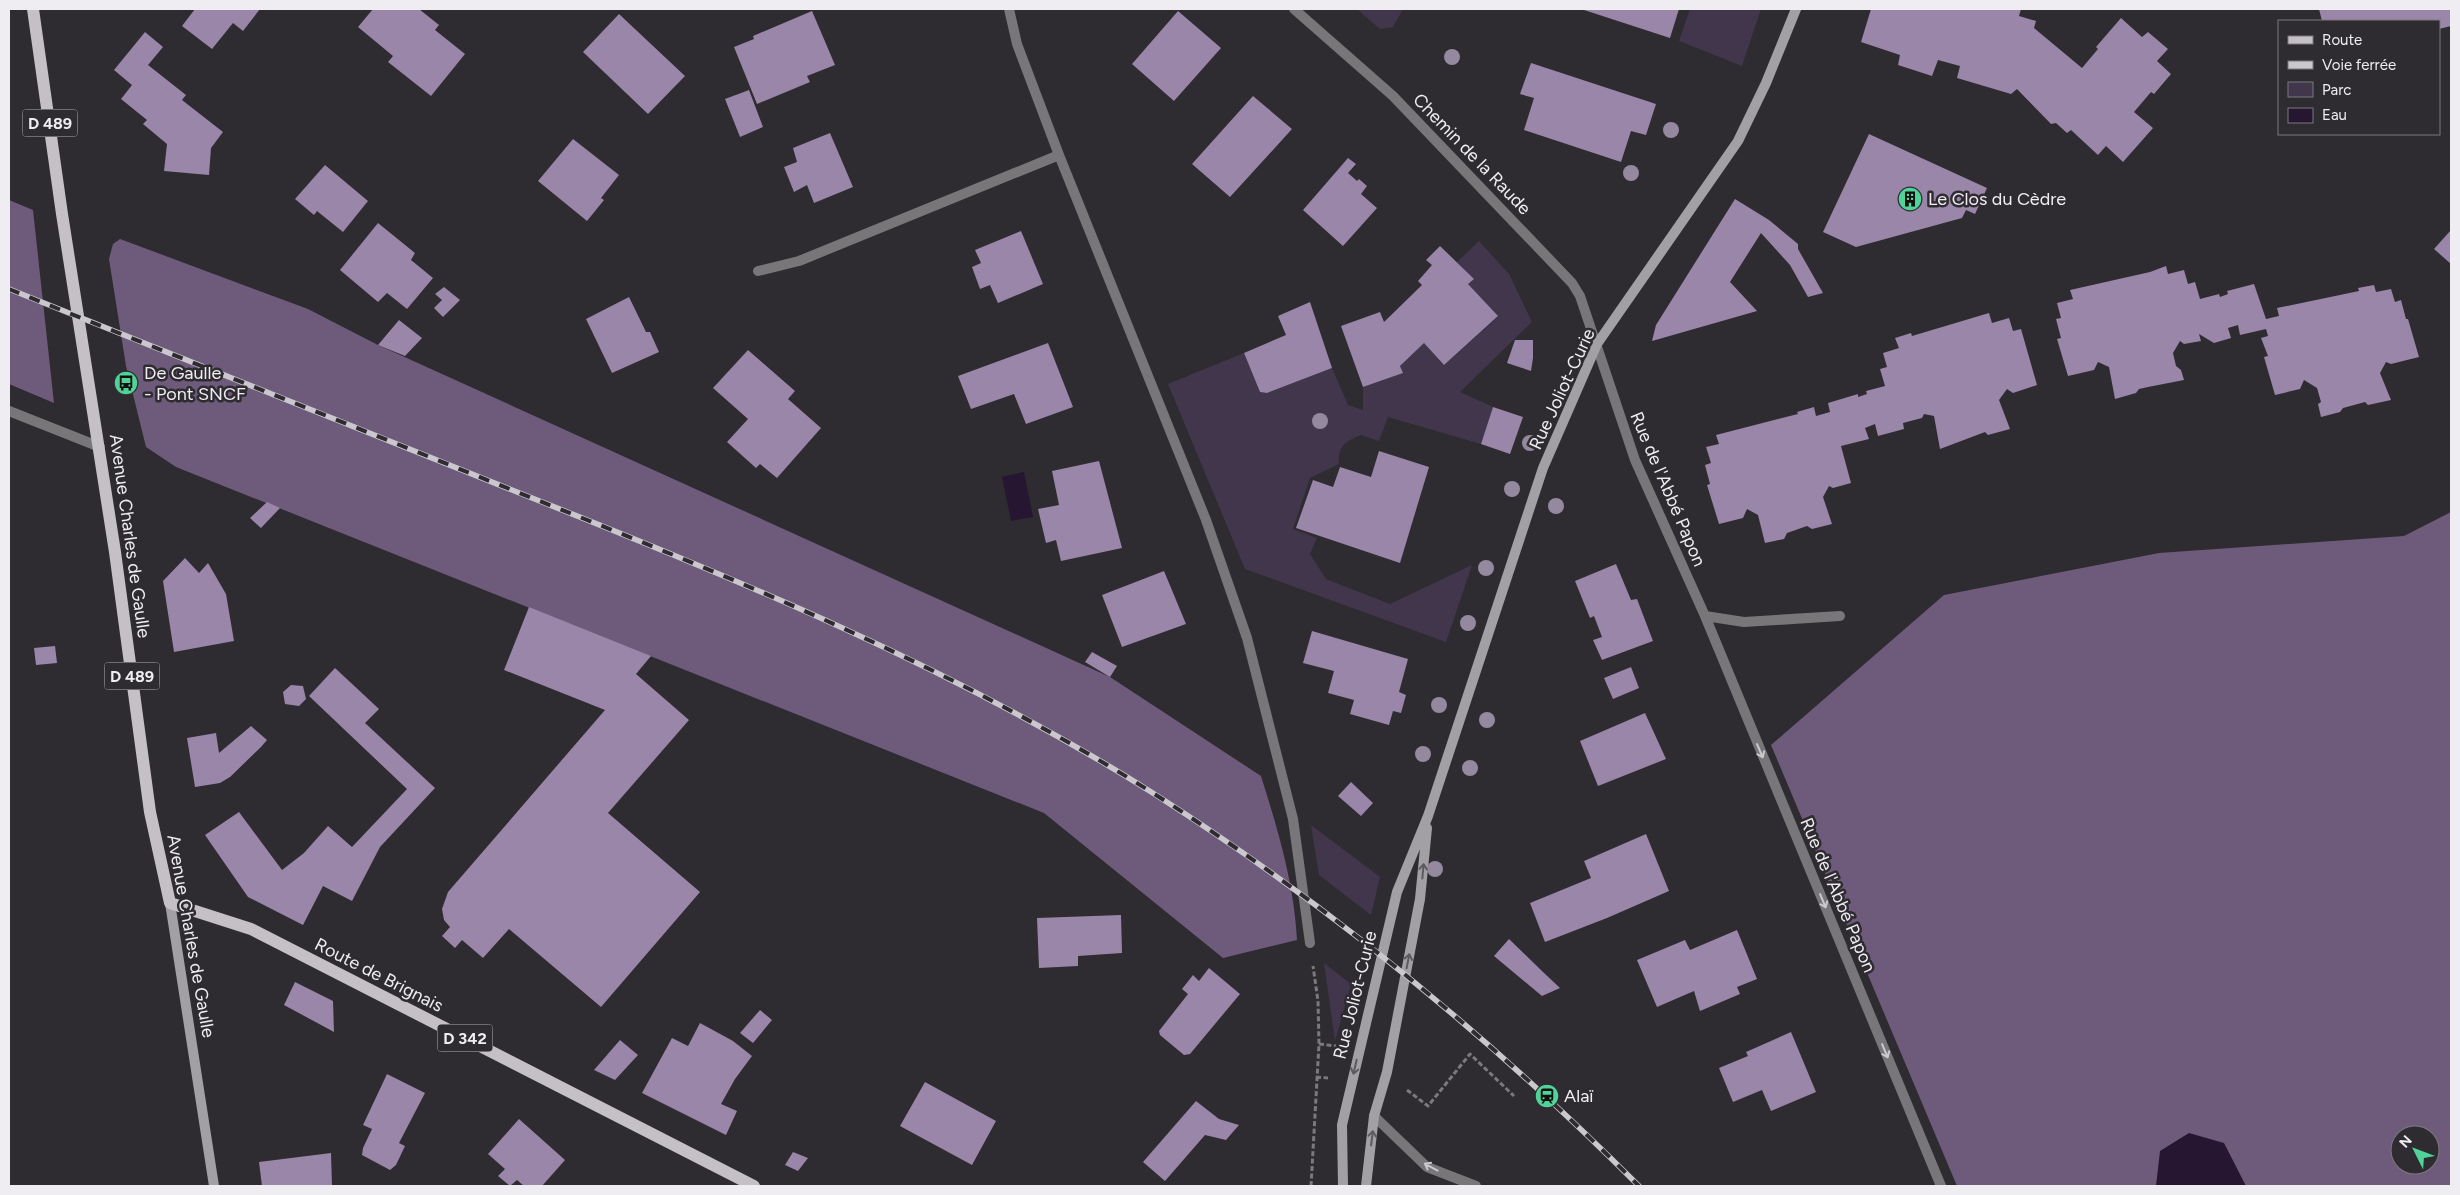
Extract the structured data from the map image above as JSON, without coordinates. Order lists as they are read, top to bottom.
{
  "streets": {
    "main road": [
      "D 489",
      "Rue Joliot-Curie",
      "Avenue Charles de Gaulle",
      "Route de Brignais",
      "D 342"
    ],
    "street": ["Chemin de la Raude", "Rue de l'Abbé Papon"]
  },
  "crossings": [
    ["Chemin de la Raude", "Rue Joliot-Curie"],
    ["Chemin de la Raude", "Rue de l'Abbé Papon"],
    ["Rue Joliot-Curie", "Rue de l'Abbé Papon"],
    ["Avenue Charles de Gaulle", "Route de Brignais"]
  ],
  "one_way": ["Rue de l'Abbé Papon"],
  "places": {
    "building": ["Le Clos du Cèdre"],
    "bus stop": ["De Gaulle - Pont SNCF"],
    "station": ["Alaï"]
  },
  "legend": [
    "Route",
    "Voie ferrée",
    "Parc",
    "Eau"
  ],
  "north": "top left"
}
